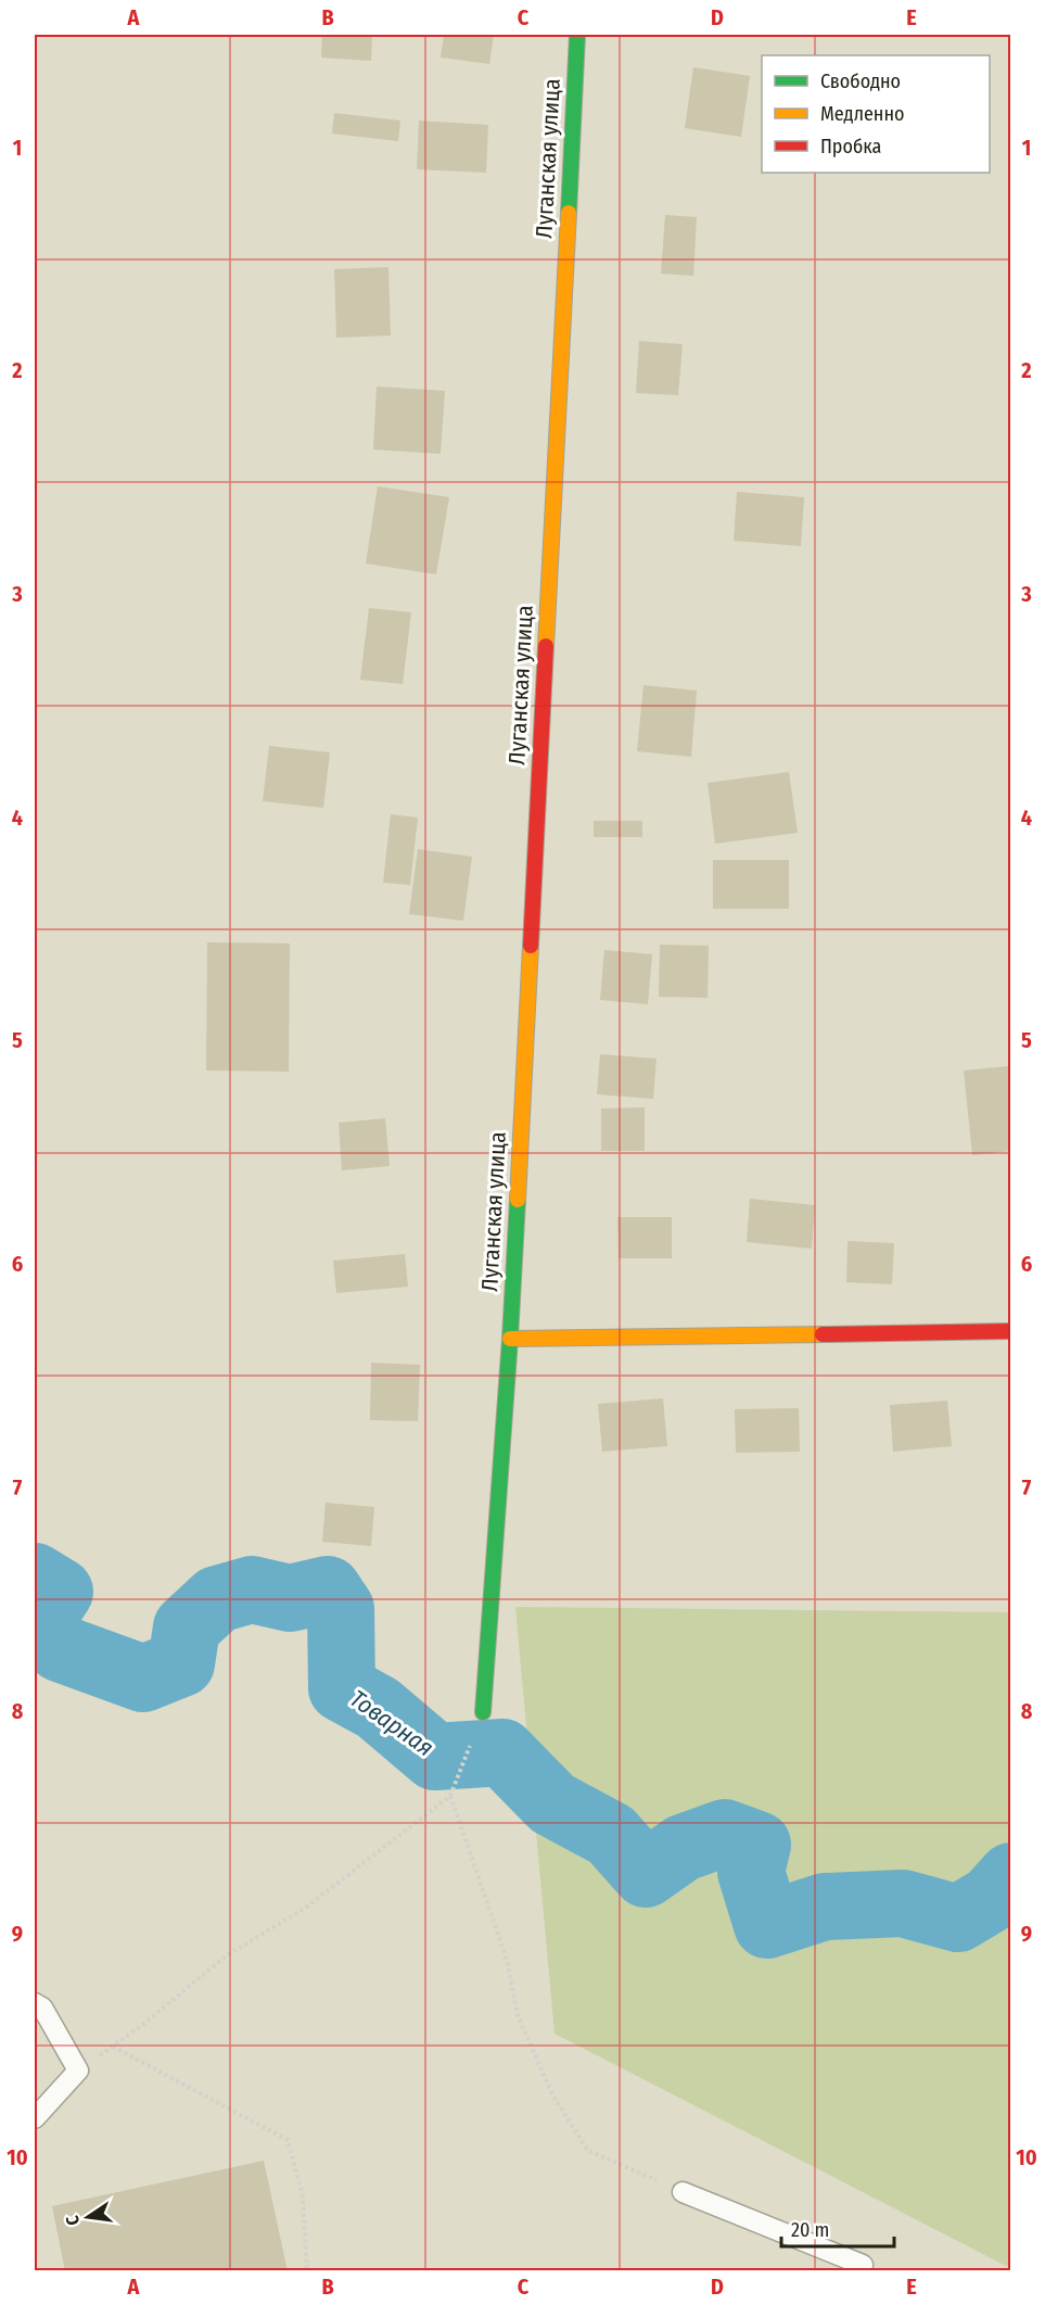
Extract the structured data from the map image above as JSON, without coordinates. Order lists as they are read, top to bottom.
{
  "streets": {
    "street": ["Луганская улица"]
  },
  "water": ["Товарная"],
  "legend": ["Свободно", "Медленно", "Пробка"],
  "scale_bar": "20 m",
  "north": "left",
  "grid": {
    "columns": [
      "A",
      "B",
      "C",
      "D",
      "E"
    ],
    "rows": [
      "1",
      "2",
      "3",
      "4",
      "5",
      "6",
      "7",
      "8",
      "9",
      "10"
    ]
  }
}
